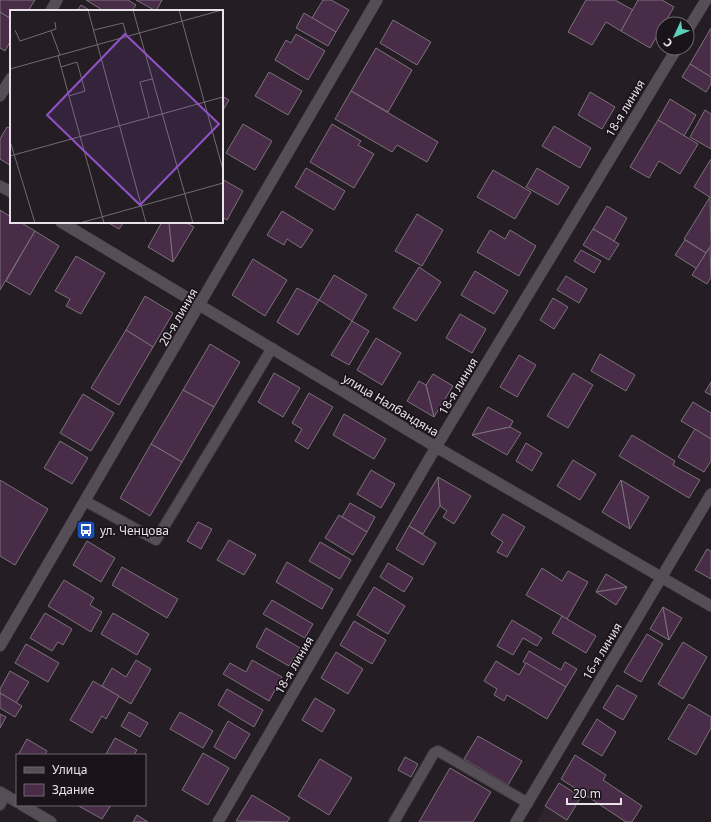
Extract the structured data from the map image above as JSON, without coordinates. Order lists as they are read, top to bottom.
{
  "streets": {
    "street": [
      "18-я линия",
      "20-я линия",
      "улица Налбандяна",
      "16-я линия"
    ]
  },
  "crossings": [
    ["18-я линия", "улица Налбандяна"],
    ["20-я линия", "улица Налбандяна"],
    ["улица Налбандяна", "16-я линия"]
  ],
  "places": {
    "bus stop": ["ул. Ченцова"]
  },
  "legend": ["Улица", "Здание"],
  "scale_bar": "20 m",
  "north": "bottom left"
}
